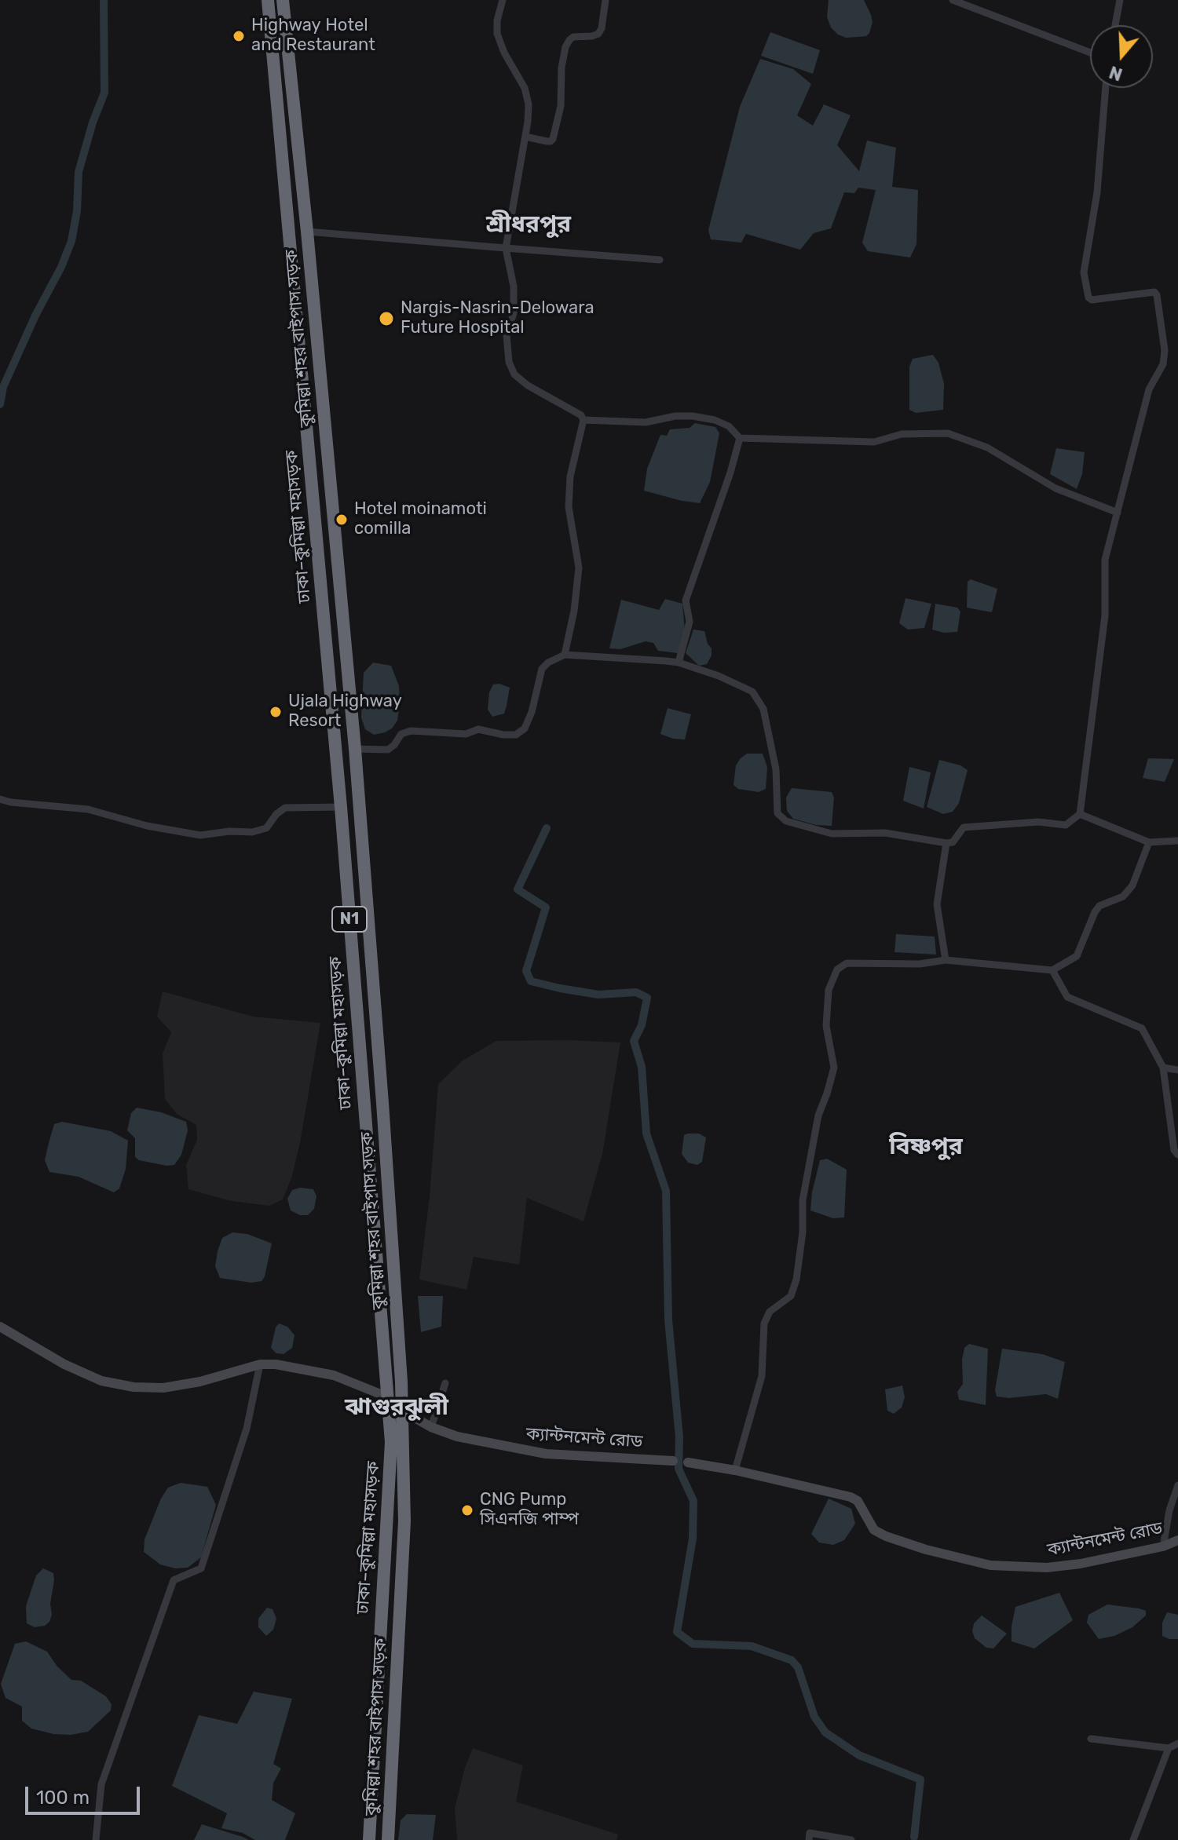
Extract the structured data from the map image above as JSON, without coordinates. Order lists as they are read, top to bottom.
{
  "streets": {
    "highway": ["কুমিল্লা শহর বাইপাস সড়ক", "ঢাকা–কুমিল্লা মহাসড়ক", "N1"],
    "main road": ["ক্যান্টনমেন্ট রোড"]
  },
  "crossings": [
    ["কুমিল্লা শহর বাইপাস সড়ক", "ক্যান্টনমেন্ট রোড"],
    ["ঢাকা–কুমিল্লা মহাসড়ক", "ক্যান্টনমেন্ট রোড"]
  ],
  "districts": ["শ্রীধরপুর", "বিষ্ণপুর", "ঝাগুরঝুলী"],
  "places": [
    "Highway Hotel and Restaurant",
    "Nargis-Nasrin-Delowara Future Hospital",
    "Hotel moinamoti comilla",
    "Ujala Highway Resort",
    "CNG Pump সিএনজি পাম্প"
  ],
  "scale_bar": "100 m",
  "north": "bottom"
}
